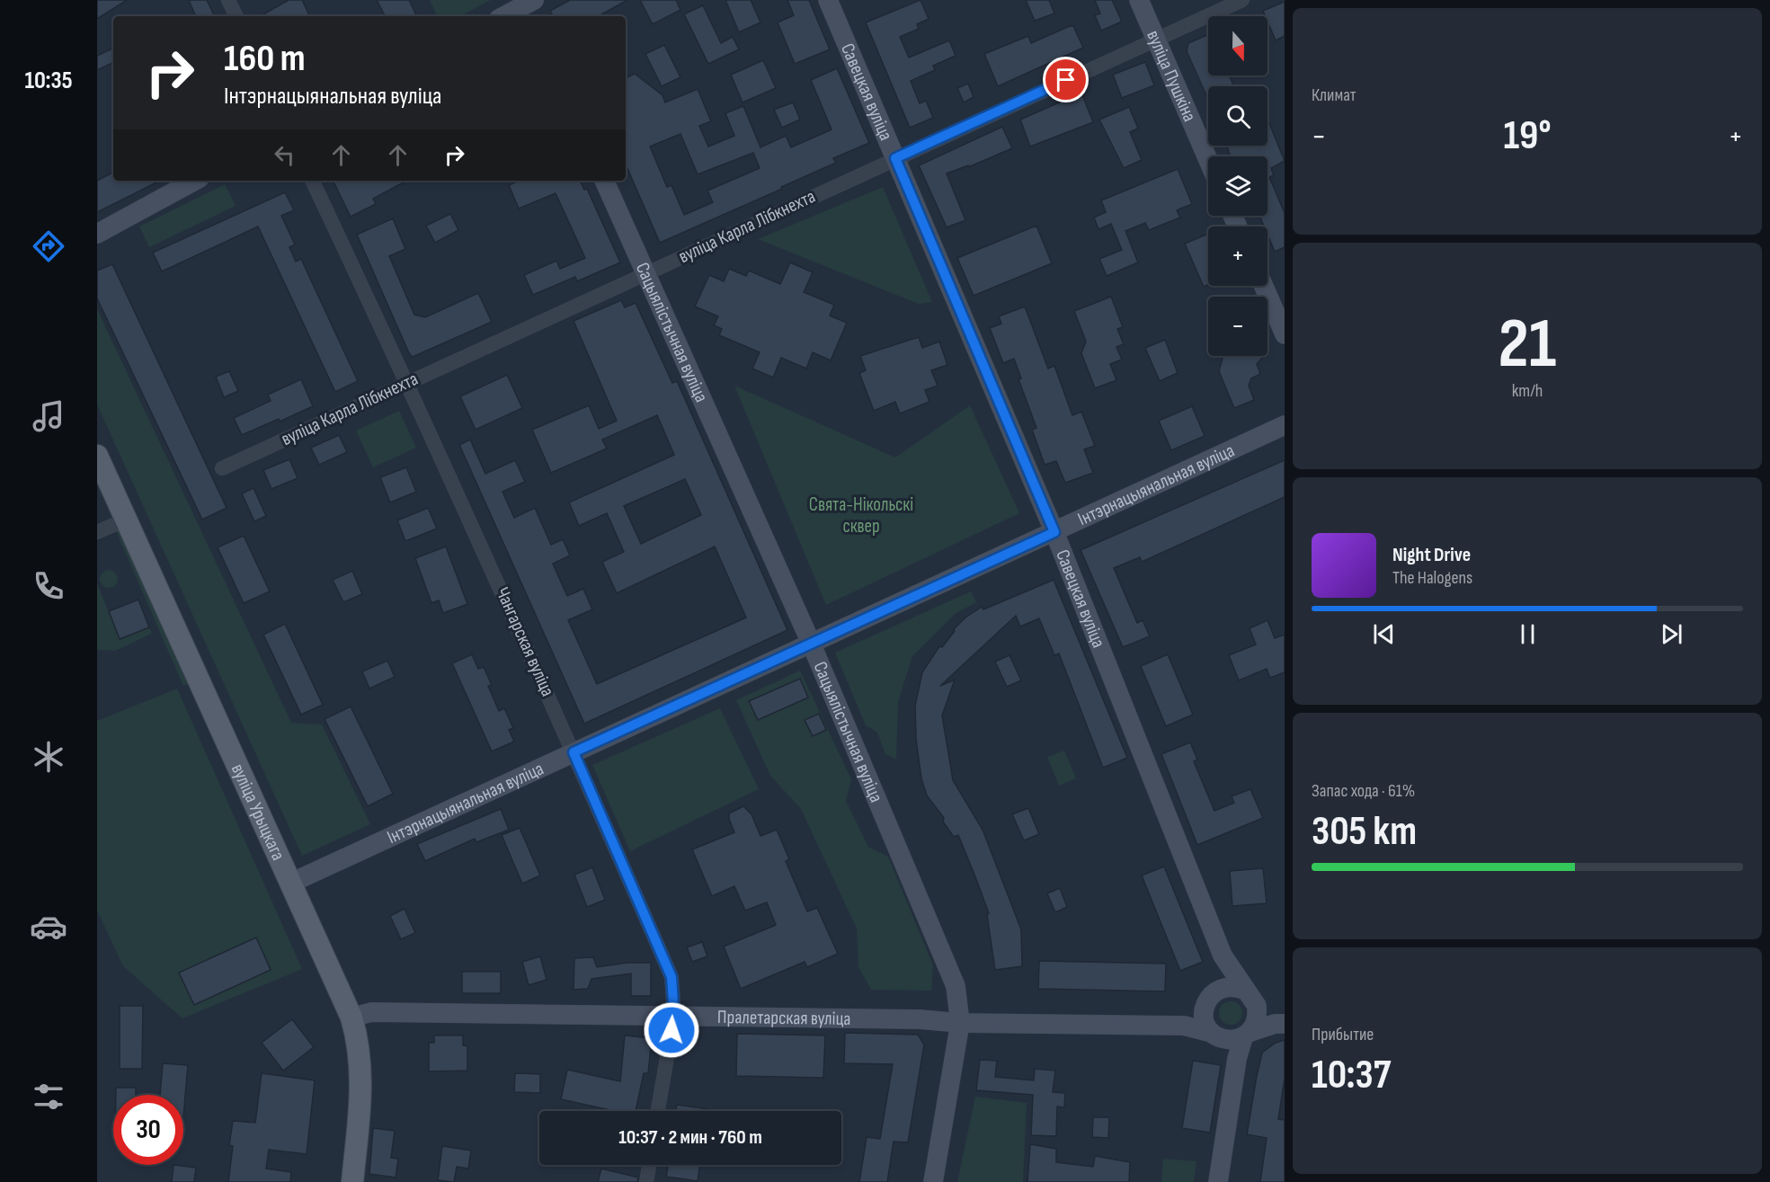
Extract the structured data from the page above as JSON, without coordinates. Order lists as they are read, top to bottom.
{
  "streets": {
    "main road": ["вуліца Урыцкага"],
    "street": [
      "вуліца Пушкіна",
      "Савецкая вуліца",
      "вуліца Карла Лібкнехта",
      "Сацыялістычная вуліца",
      "Інтэрнацыянальная вуліца",
      "Чангарская вуліца",
      "Пралетарская вуліца"
    ]
  },
  "crossings": [
    ["вуліца Пушкіна", "вуліца Карла Лібкнехта"],
    ["Савецкая вуліца", "вуліца Карла Лібкнехта"],
    ["Савецкая вуліца", "Інтэрнацыянальная вуліца"],
    ["Савецкая вуліца", "Пралетарская вуліца"],
    ["вуліца Карла Лібкнехта", "Сацыялістычная вуліца"],
    ["вуліца Карла Лібкнехта", "Чангарская вуліца"],
    ["Сацыялістычная вуліца", "Інтэрнацыянальная вуліца"],
    ["Сацыялістычная вуліца", "Пралетарская вуліца"],
    ["Інтэрнацыянальная вуліца", "Чангарская вуліца"],
    ["Інтэрнацыянальная вуліца", "вуліца Урыцкага"],
    ["Чангарская вуліца", "Пралетарская вуліца"],
    ["вуліца Урыцкага", "Пралетарская вуліца"]
  ],
  "parks": ["Свята-Нікольскі сквер"],
  "north": "bottom",
  "page": {
    "tabs": "10:35",
    "tile": [
      "Климат",
      ["21", "km/h"],
      ["Запас хода · 61%", "305 km"],
      ["Прибытие", "10:37"]
    ],
    "map_buttons": ["+", "−"],
    "turn": ["160 m", "Інтэрнацыянальная вуліца"],
    "heat": ["−", "19°", "+"],
    "song": ["Night Drive", "The Halogens"],
    "limit": "30",
    "trip": "10:37 · 2 мин · 760 m"
  }
}
